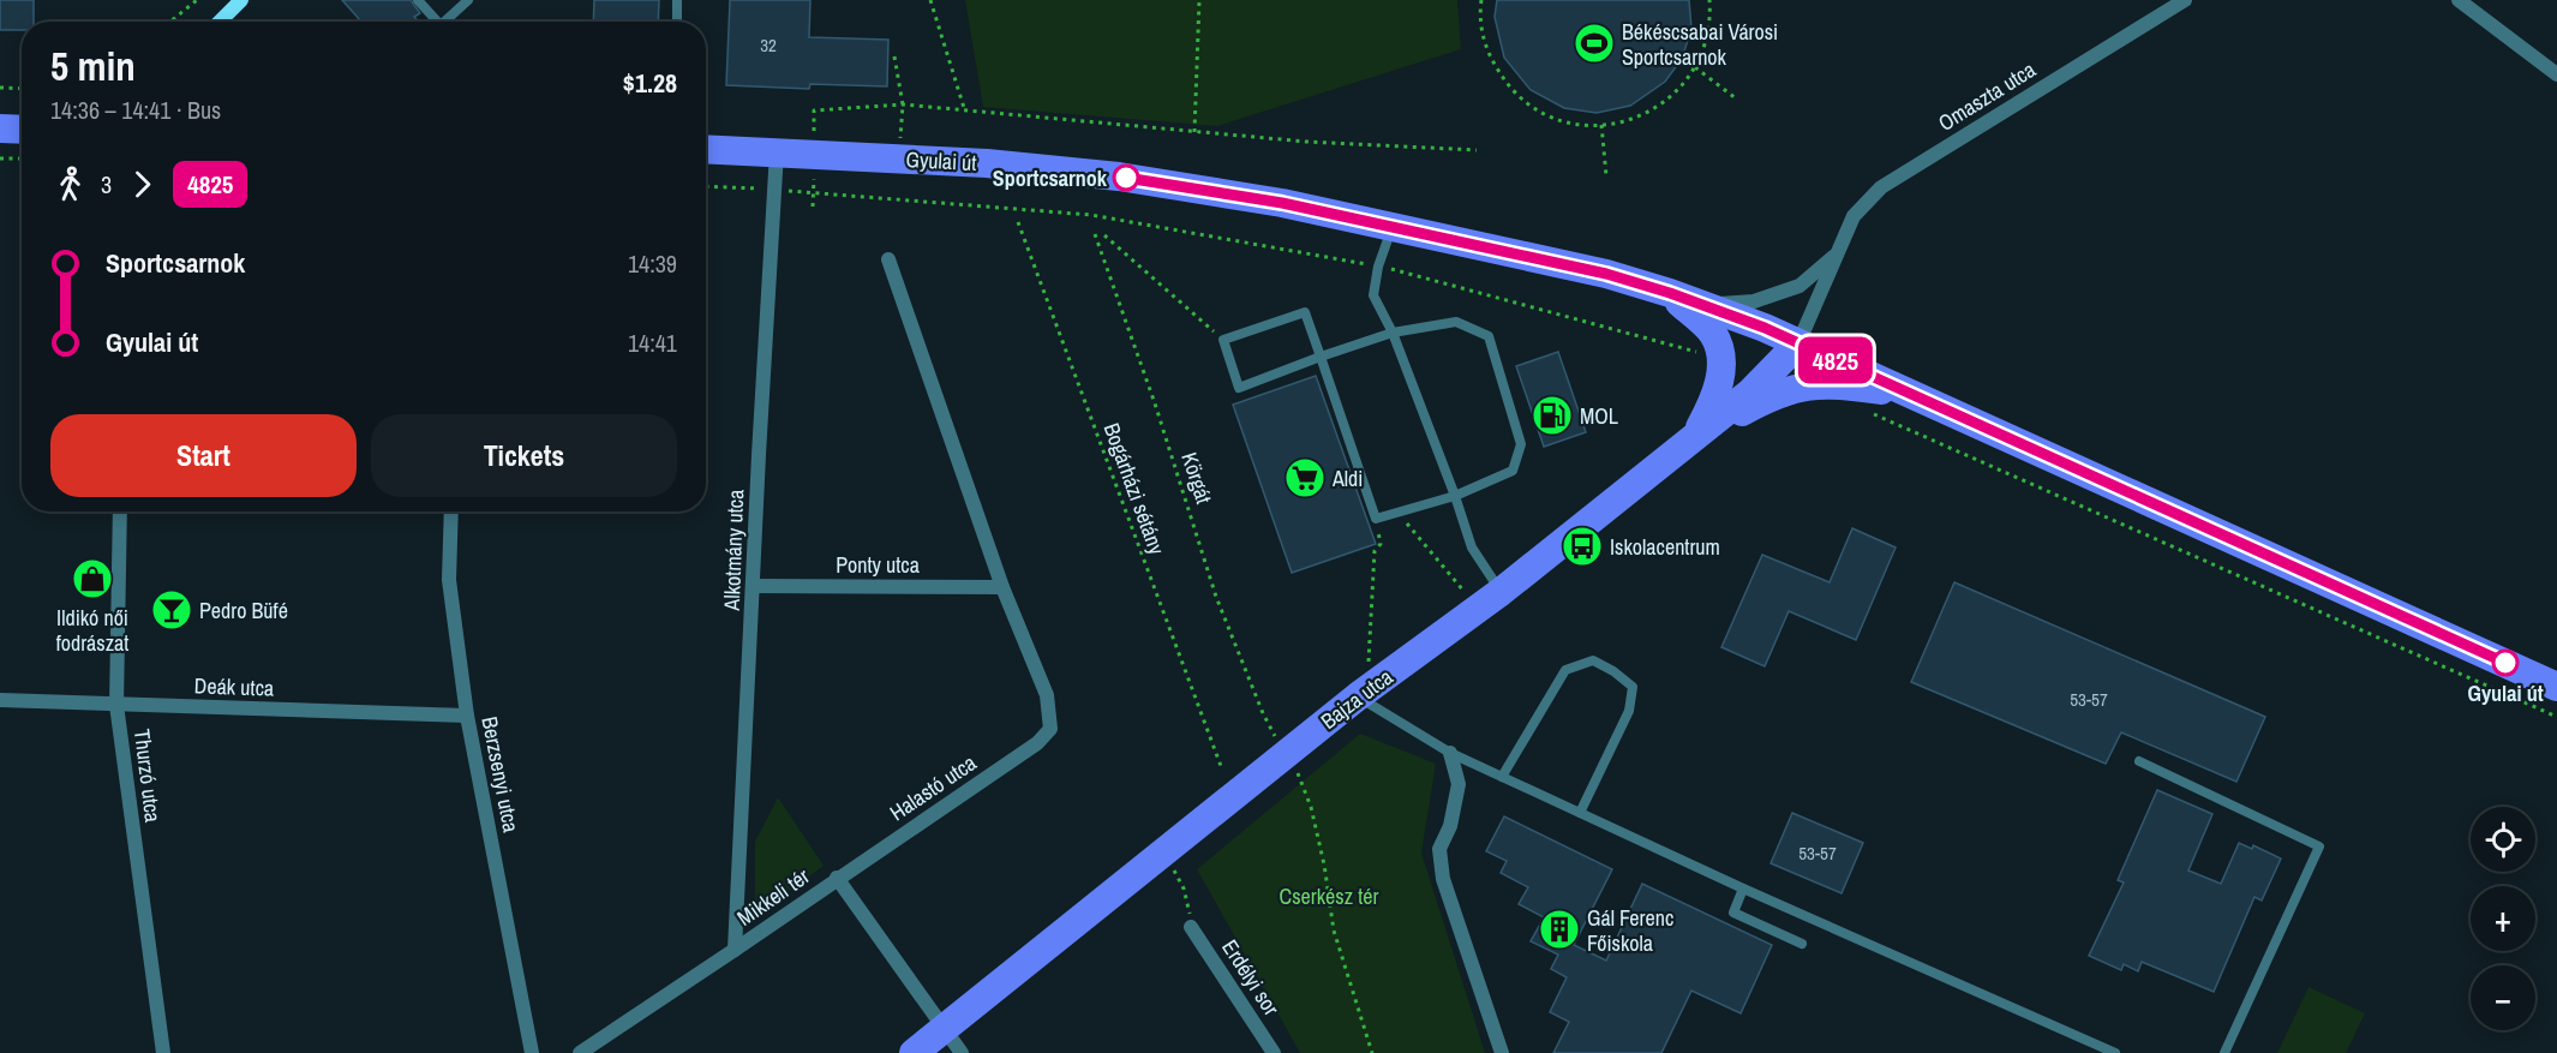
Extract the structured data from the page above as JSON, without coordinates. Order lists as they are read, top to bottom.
{
  "streets": {
    "main road": ["Gyulai út", "Bajza utca"],
    "street": [
      "Omaszta utca",
      "Alkotmány utca",
      "Ponty utca",
      "Deák utca",
      "Berzsenyi utca",
      "Thurzó utca",
      "Halastó utca",
      "Mikkeli tér",
      "Erdélyi sor"
    ],
    "path": ["Körgát", "Bogárházi sétány"]
  },
  "crossings": [
    ["Omaszta utca", "Gyulai út"],
    ["Omaszta utca", "Bajza utca"],
    ["Gyulai út", "Alkotmány utca"],
    ["Gyulai út", "Bajza utca"],
    ["Alkotmány utca", "Ponty utca"],
    ["Alkotmány utca", "Mikkeli tér"],
    ["Ponty utca", "Halastó utca"],
    ["Deák utca", "Berzsenyi utca"],
    ["Deák utca", "Thurzó utca"],
    ["Bajza utca", "Mikkeli tér"],
    ["Halastó utca", "Mikkeli tér"]
  ],
  "parks": ["Cserkész tér"],
  "places": {
    "sports": ["Békéscsabai Városi Sportcsarnok"],
    "other": ["Sportcsarnok", "Gyulai út"],
    "fuel station": ["MOL"],
    "supermarket": ["Aldi"],
    "bus stop": ["Iskolacentrum"],
    "shop": ["Ildikó női fodrászat"],
    "bar": ["Pedro Büfé"],
    "building": ["Gál Ferenc Főiskola"]
  },
  "lines": ["bus line 4825"],
  "house_numbers": ["32", "53-57", "53-57"],
  "page": {
    "on_map": "4825",
    "heading": ["5 min", "14:36 – 14:41 · Bus", "$1.28"],
    "legs": ["3", "4825"],
    "list": [
      {
        "name": "Sportcsarnok",
        "value": "14:39"
      },
      {
        "name": "Gyulai út",
        "value": "14:41"
      }
    ],
    "buttons": ["Start", "Tickets"],
    "map_buttons": ["+", "−"]
  }
}
